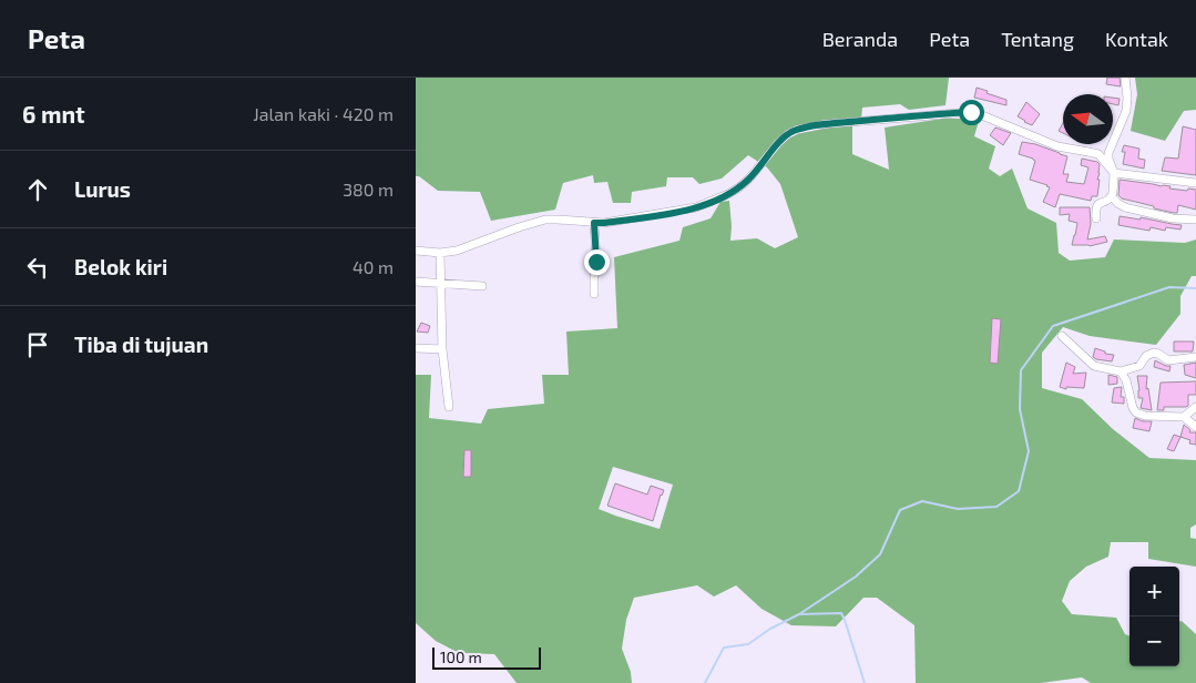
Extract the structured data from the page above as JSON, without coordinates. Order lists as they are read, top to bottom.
{
  "scale_bar": "100 m",
  "north": "left",
  "page": {
    "header": "Peta",
    "nav": [
      "Beranda",
      "Peta",
      "Tentang",
      "Kontak"
    ],
    "heading": ["6 mnt", "Jalan kaki · 420 m"],
    "list": [
      ["Lurus", "380 m"],
      ["Belok kiri", "40 m"],
      "Tiba di tujuan"
    ],
    "map_buttons": ["+", "−"],
    "scale": "100 m"
  }
}
